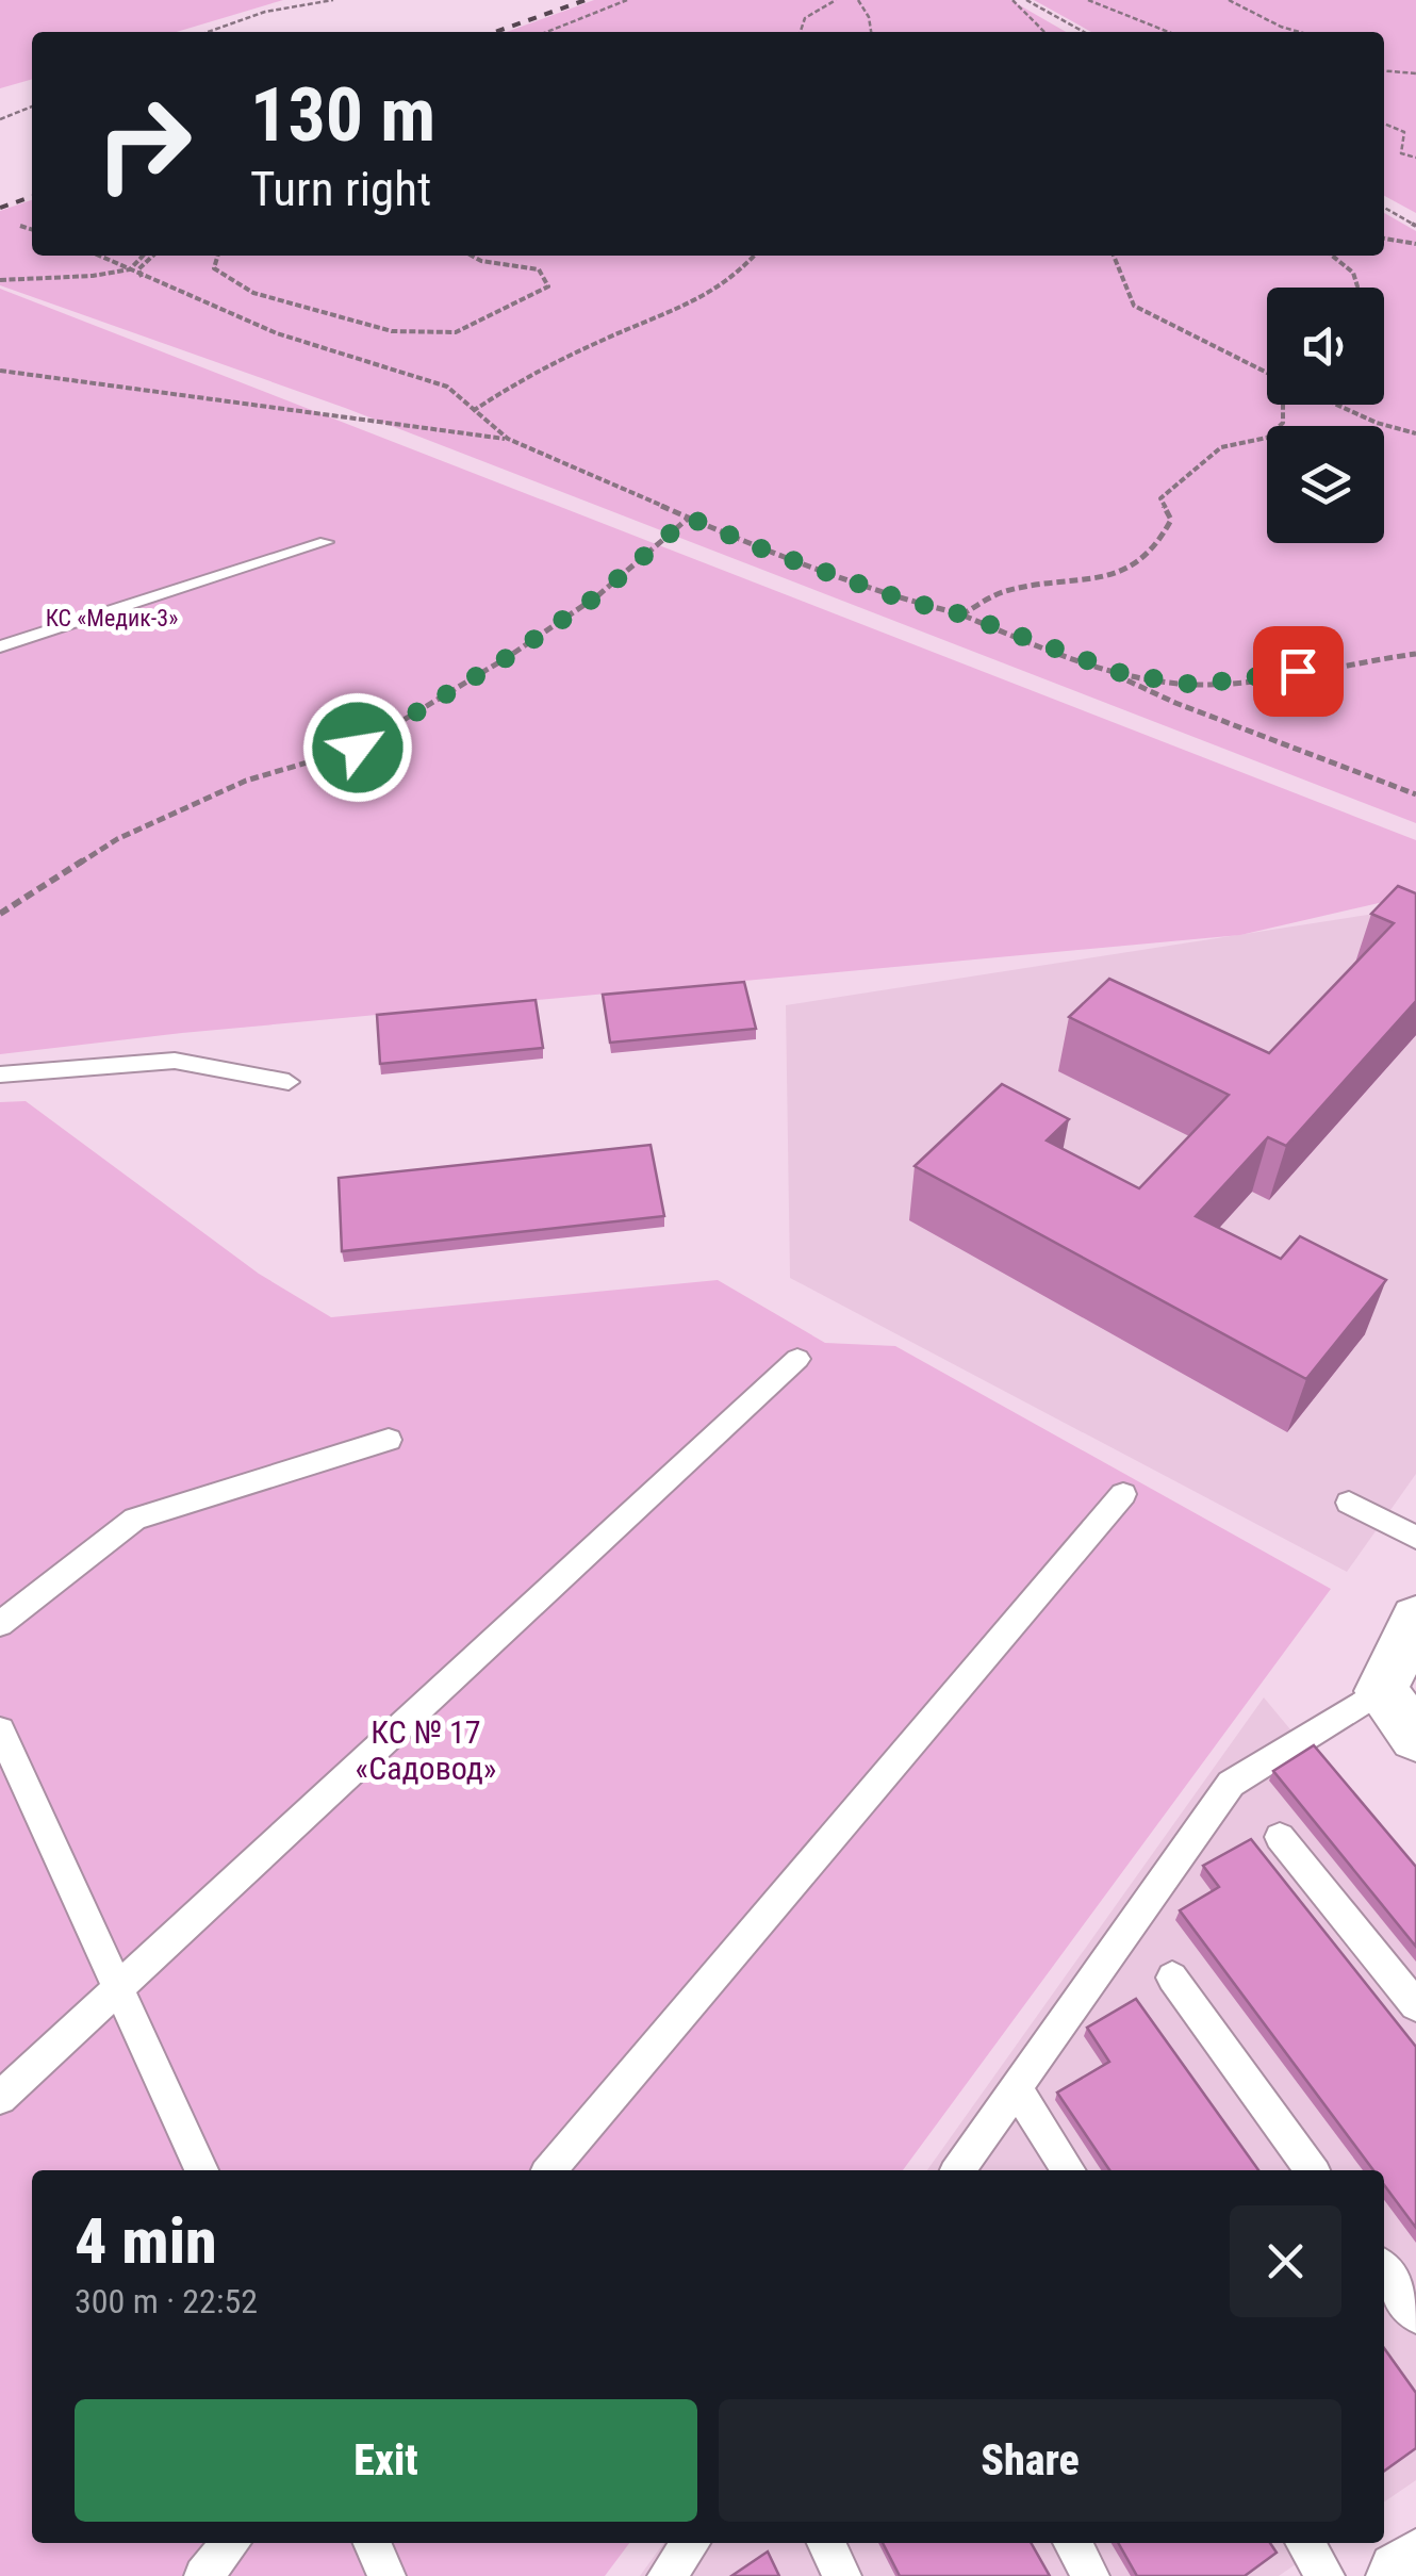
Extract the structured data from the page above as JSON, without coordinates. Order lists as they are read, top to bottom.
{
  "parks": ["КС «Медик-3»", "КС № 17 «Садовод»"],
  "page": {
    "turn": ["130 m", "Turn right"],
    "heading": ["4 min", "300 m · 22:52"],
    "buttons": ["Exit", "Share"]
  }
}
